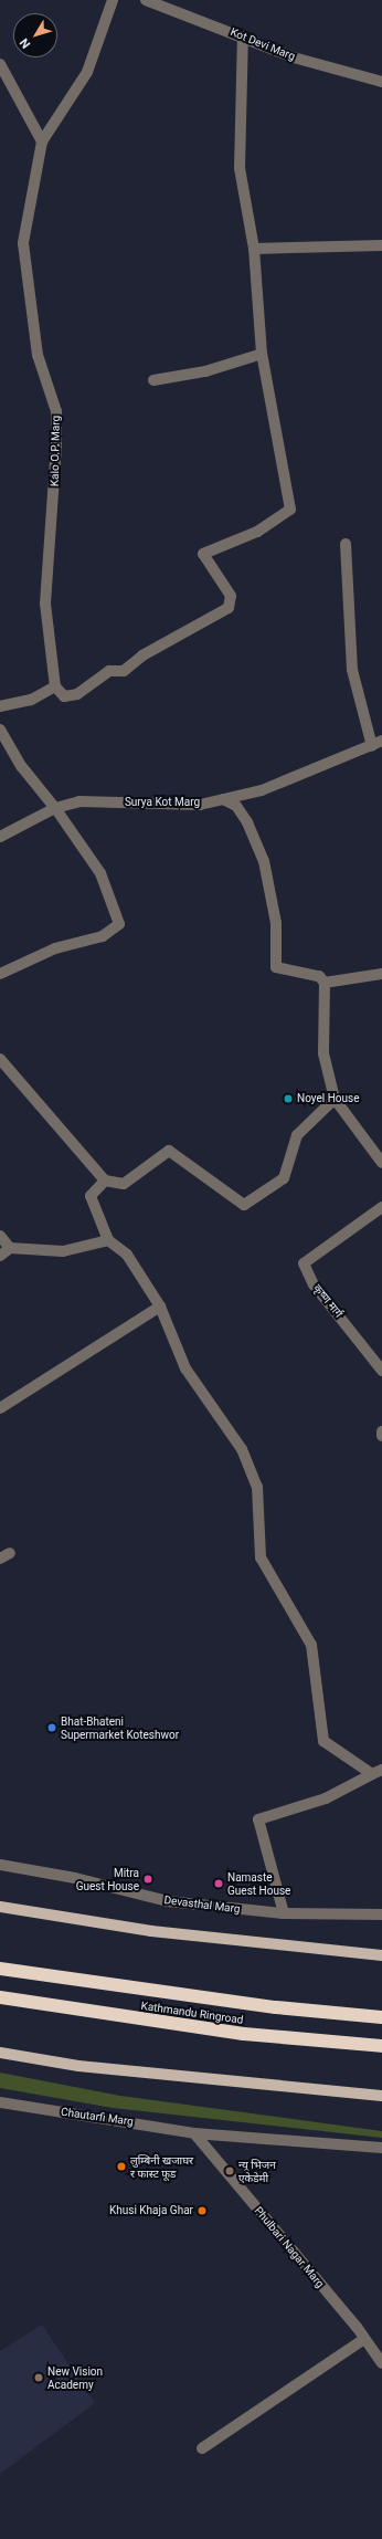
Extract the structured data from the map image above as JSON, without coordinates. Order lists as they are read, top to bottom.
{
  "streets": {
    "highway": ["Kathmandu Ringroad"],
    "street": [
      "Kot Devi Marg",
      "Kalo O.P. Marg",
      "Surya Kot Marg",
      "कृष्ण मार्ग",
      "Devasthal Marg",
      "Chautarfi Marg",
      "Phulbari Nagar Marg"
    ]
  },
  "crossings": [
    ["Chautarfi Marg", "Phulbari Nagar Marg"]
  ],
  "places": [
    "Noyel House",
    "Bhat-Bhateni Supermarket Koteshwor",
    "Mitra Guest House",
    "Namaste Guest House",
    "लुम्बिनी खजाघर र फास्ट फूड",
    "न्यू भिजन एकेडेमी",
    "Khusi Khaja Ghar",
    "New Vision Academy"
  ],
  "north": "bottom left"
}
